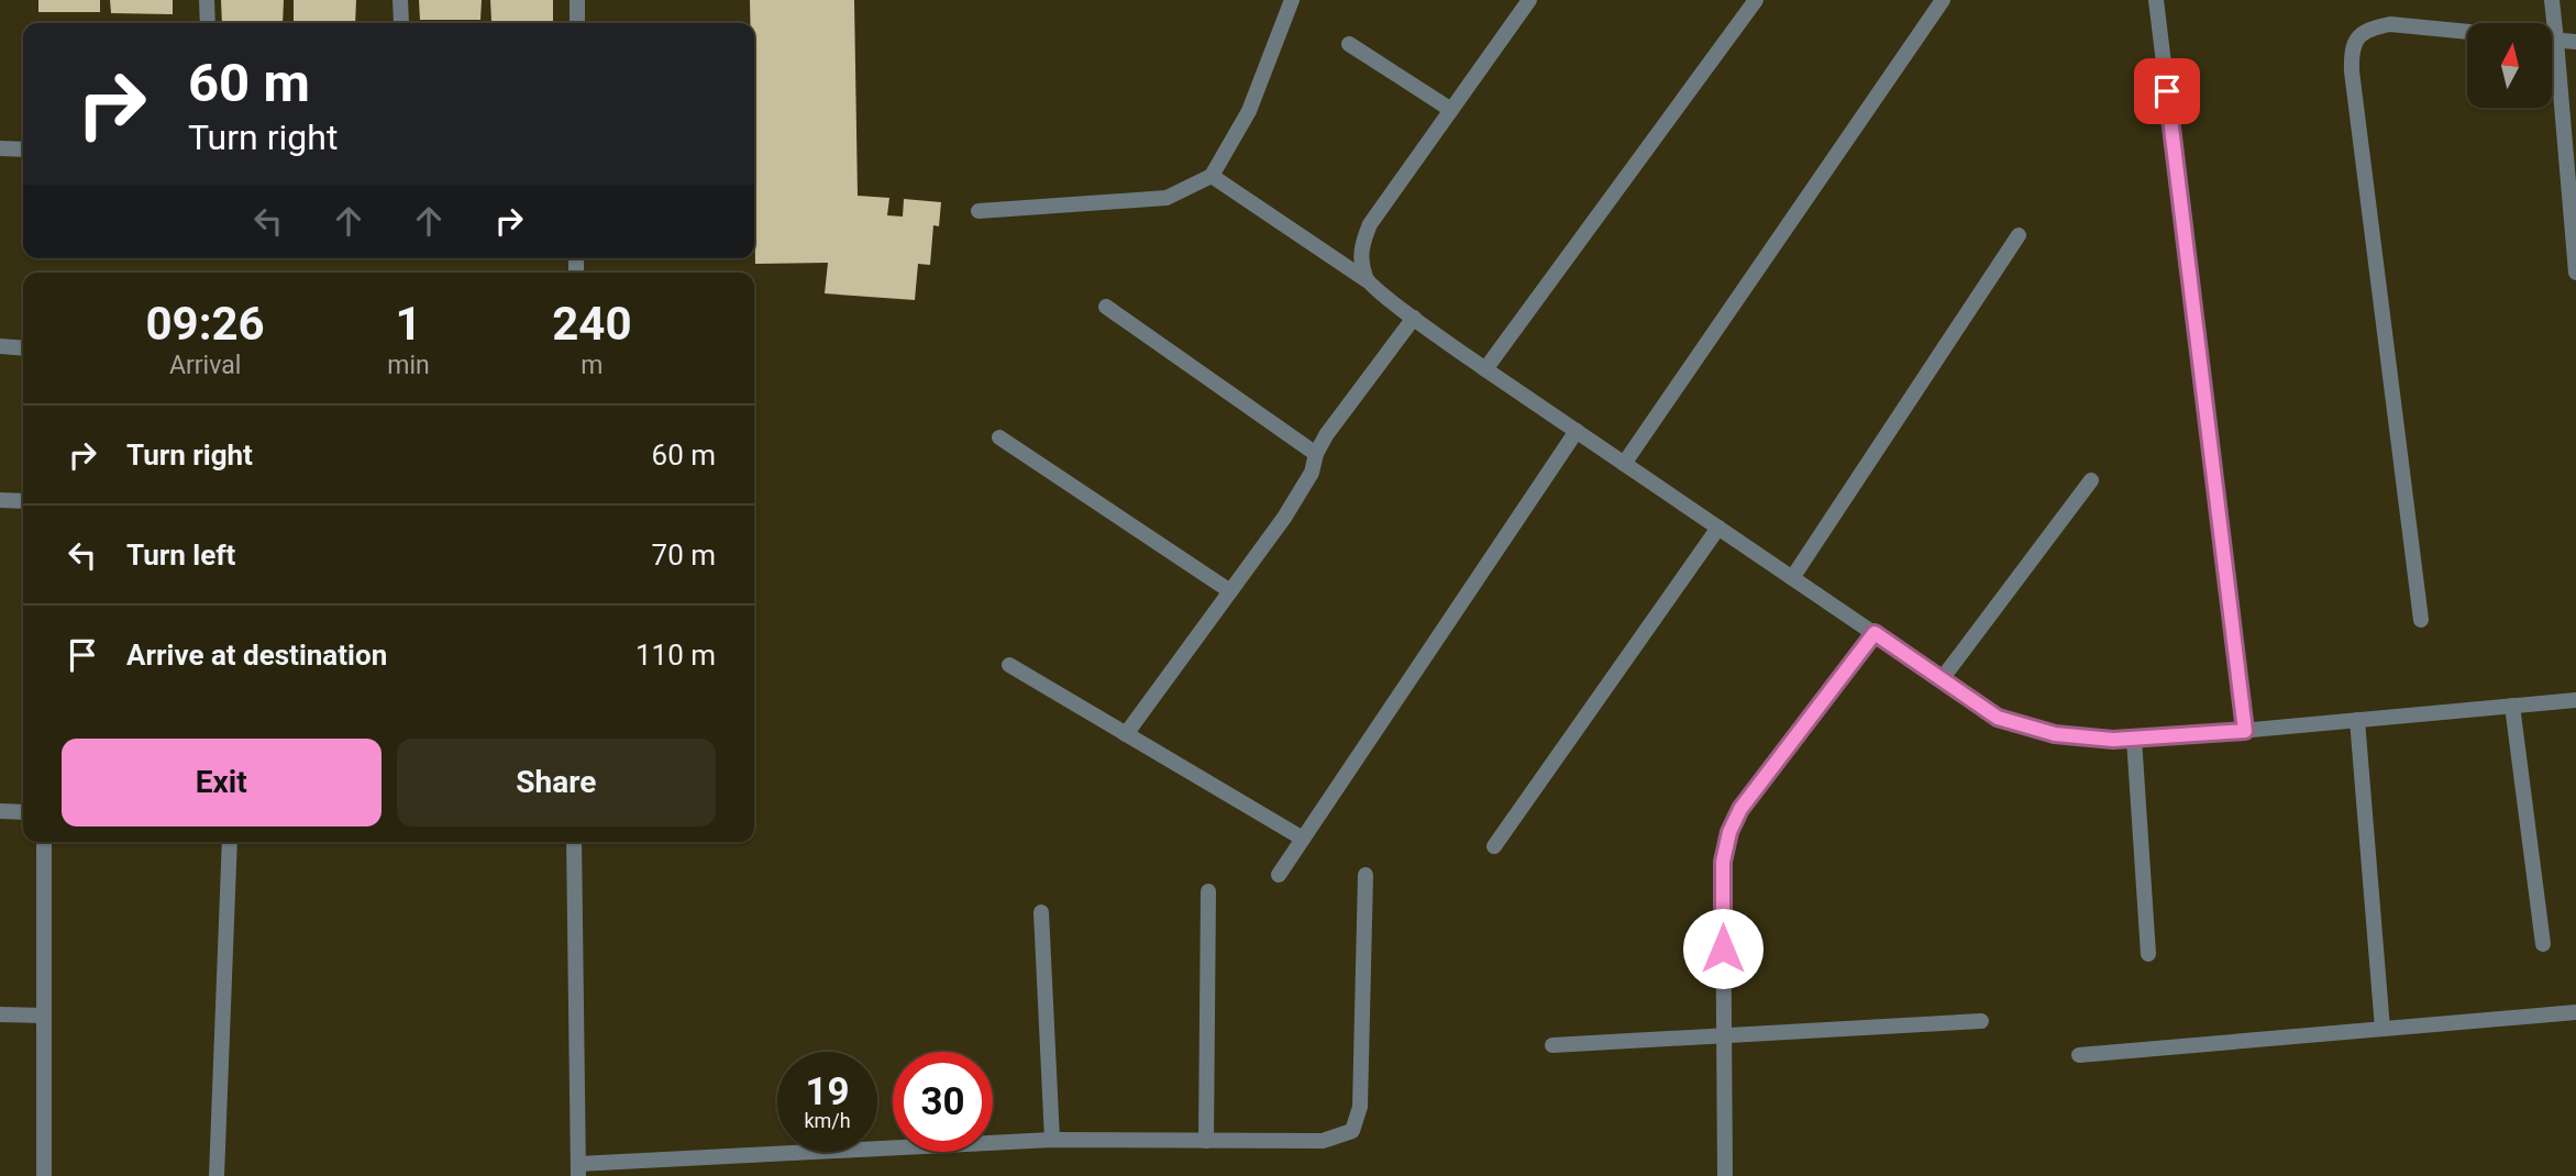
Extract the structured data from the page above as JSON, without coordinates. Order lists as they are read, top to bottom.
{
  "north": "top",
  "page": {
    "turn": ["60 m", "Turn right"],
    "eta": [
      "09:26",
      "Arrival",
      "1",
      "min",
      "240",
      "m"
    ],
    "list": [
      {
        "name": "Turn right",
        "value": "60 m"
      },
      {
        "name": "Turn left",
        "value": "70 m"
      },
      {
        "name": "Arrive at destination",
        "value": "110 m"
      }
    ],
    "buttons": ["Exit", "Share"],
    "speed": "19 km/h",
    "limit": "30"
  }
}
